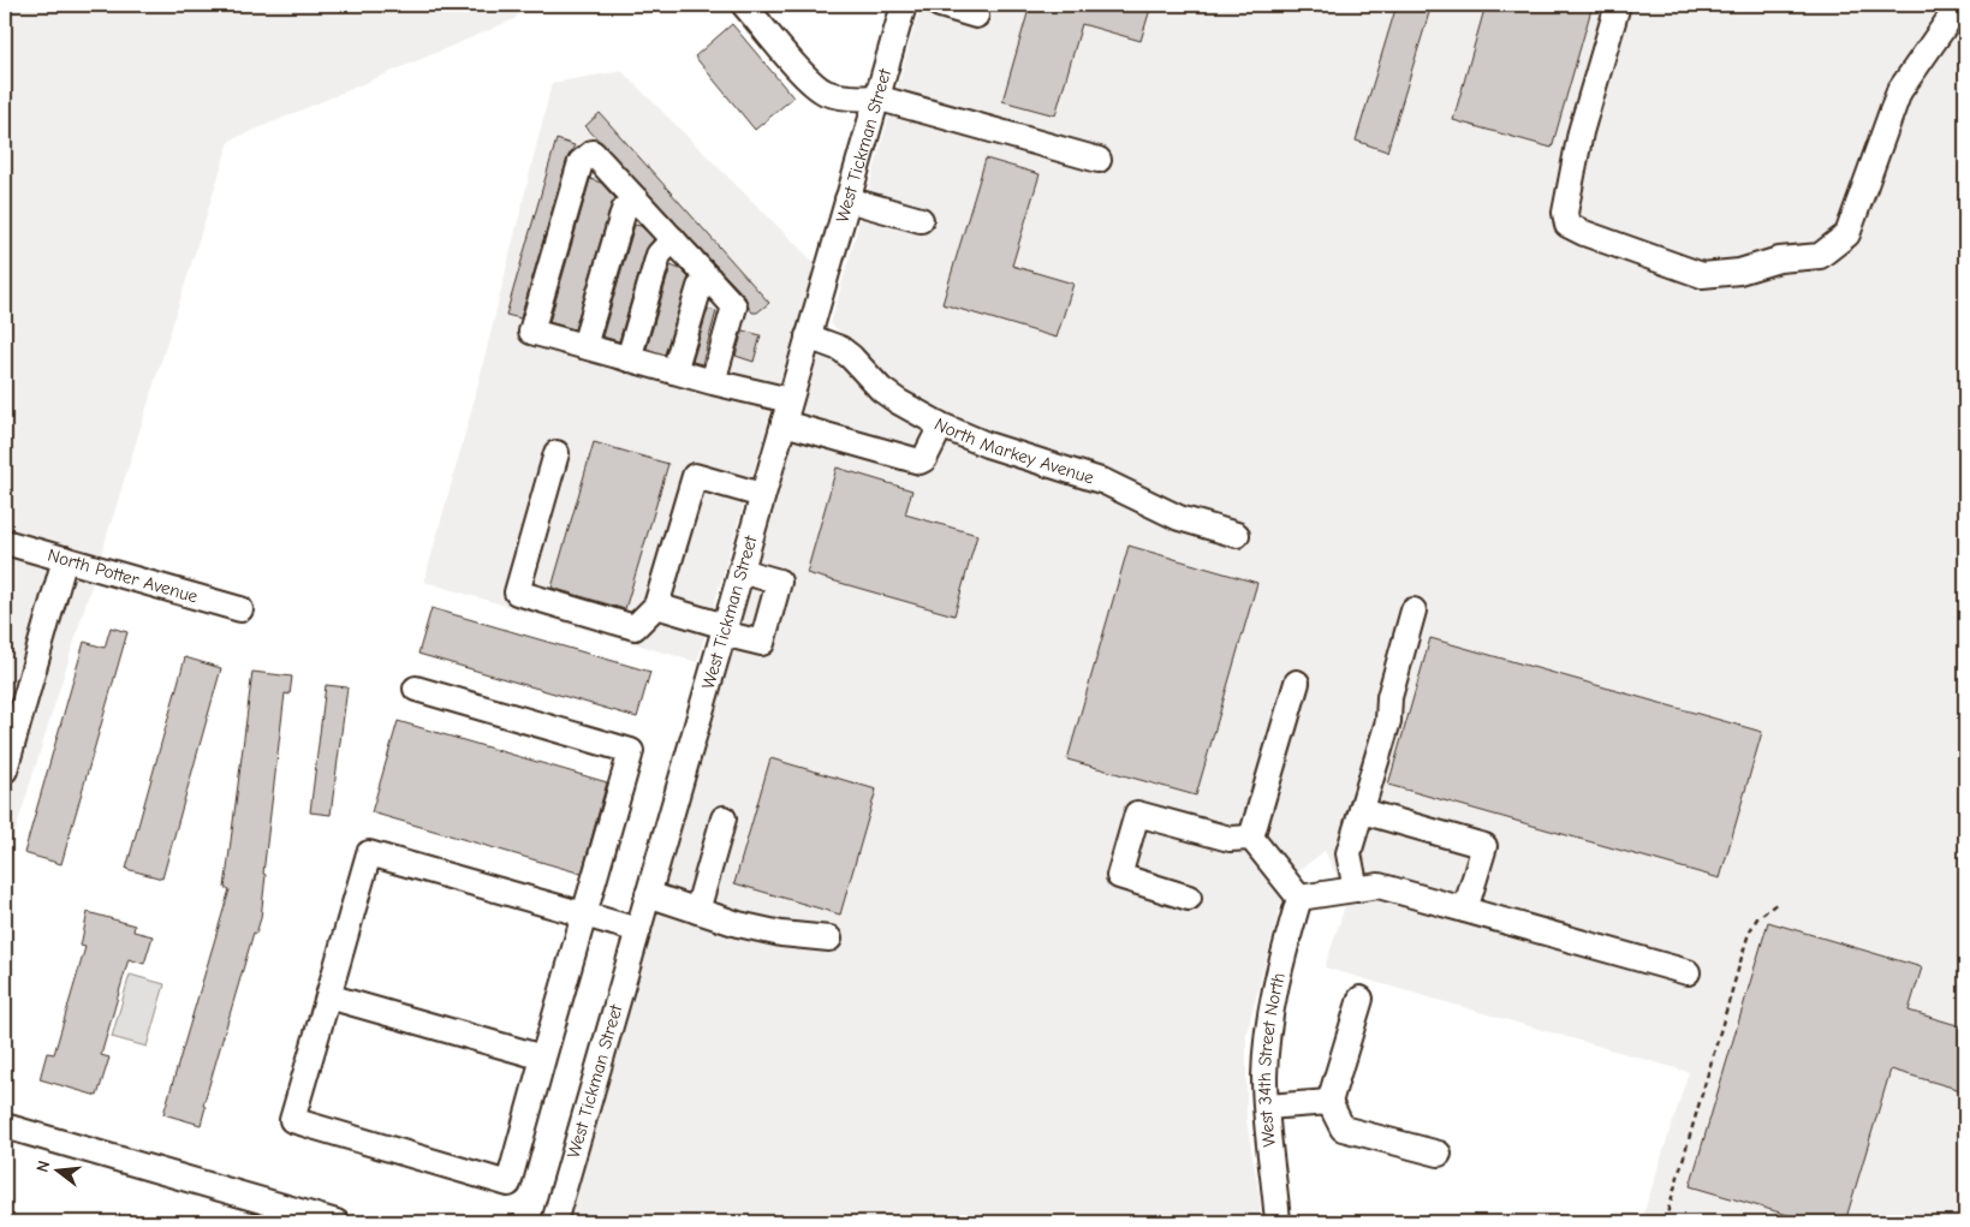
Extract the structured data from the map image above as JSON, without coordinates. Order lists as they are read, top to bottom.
{
  "streets": {
    "street": [
      "West Tickman Street",
      "North Markey Avenue",
      "North Potter Avenue",
      "West 34th Street North"
    ]
  },
  "crossings": [
    ["West Tickman Street", "North Markey Avenue"]
  ],
  "north": "left"
}
